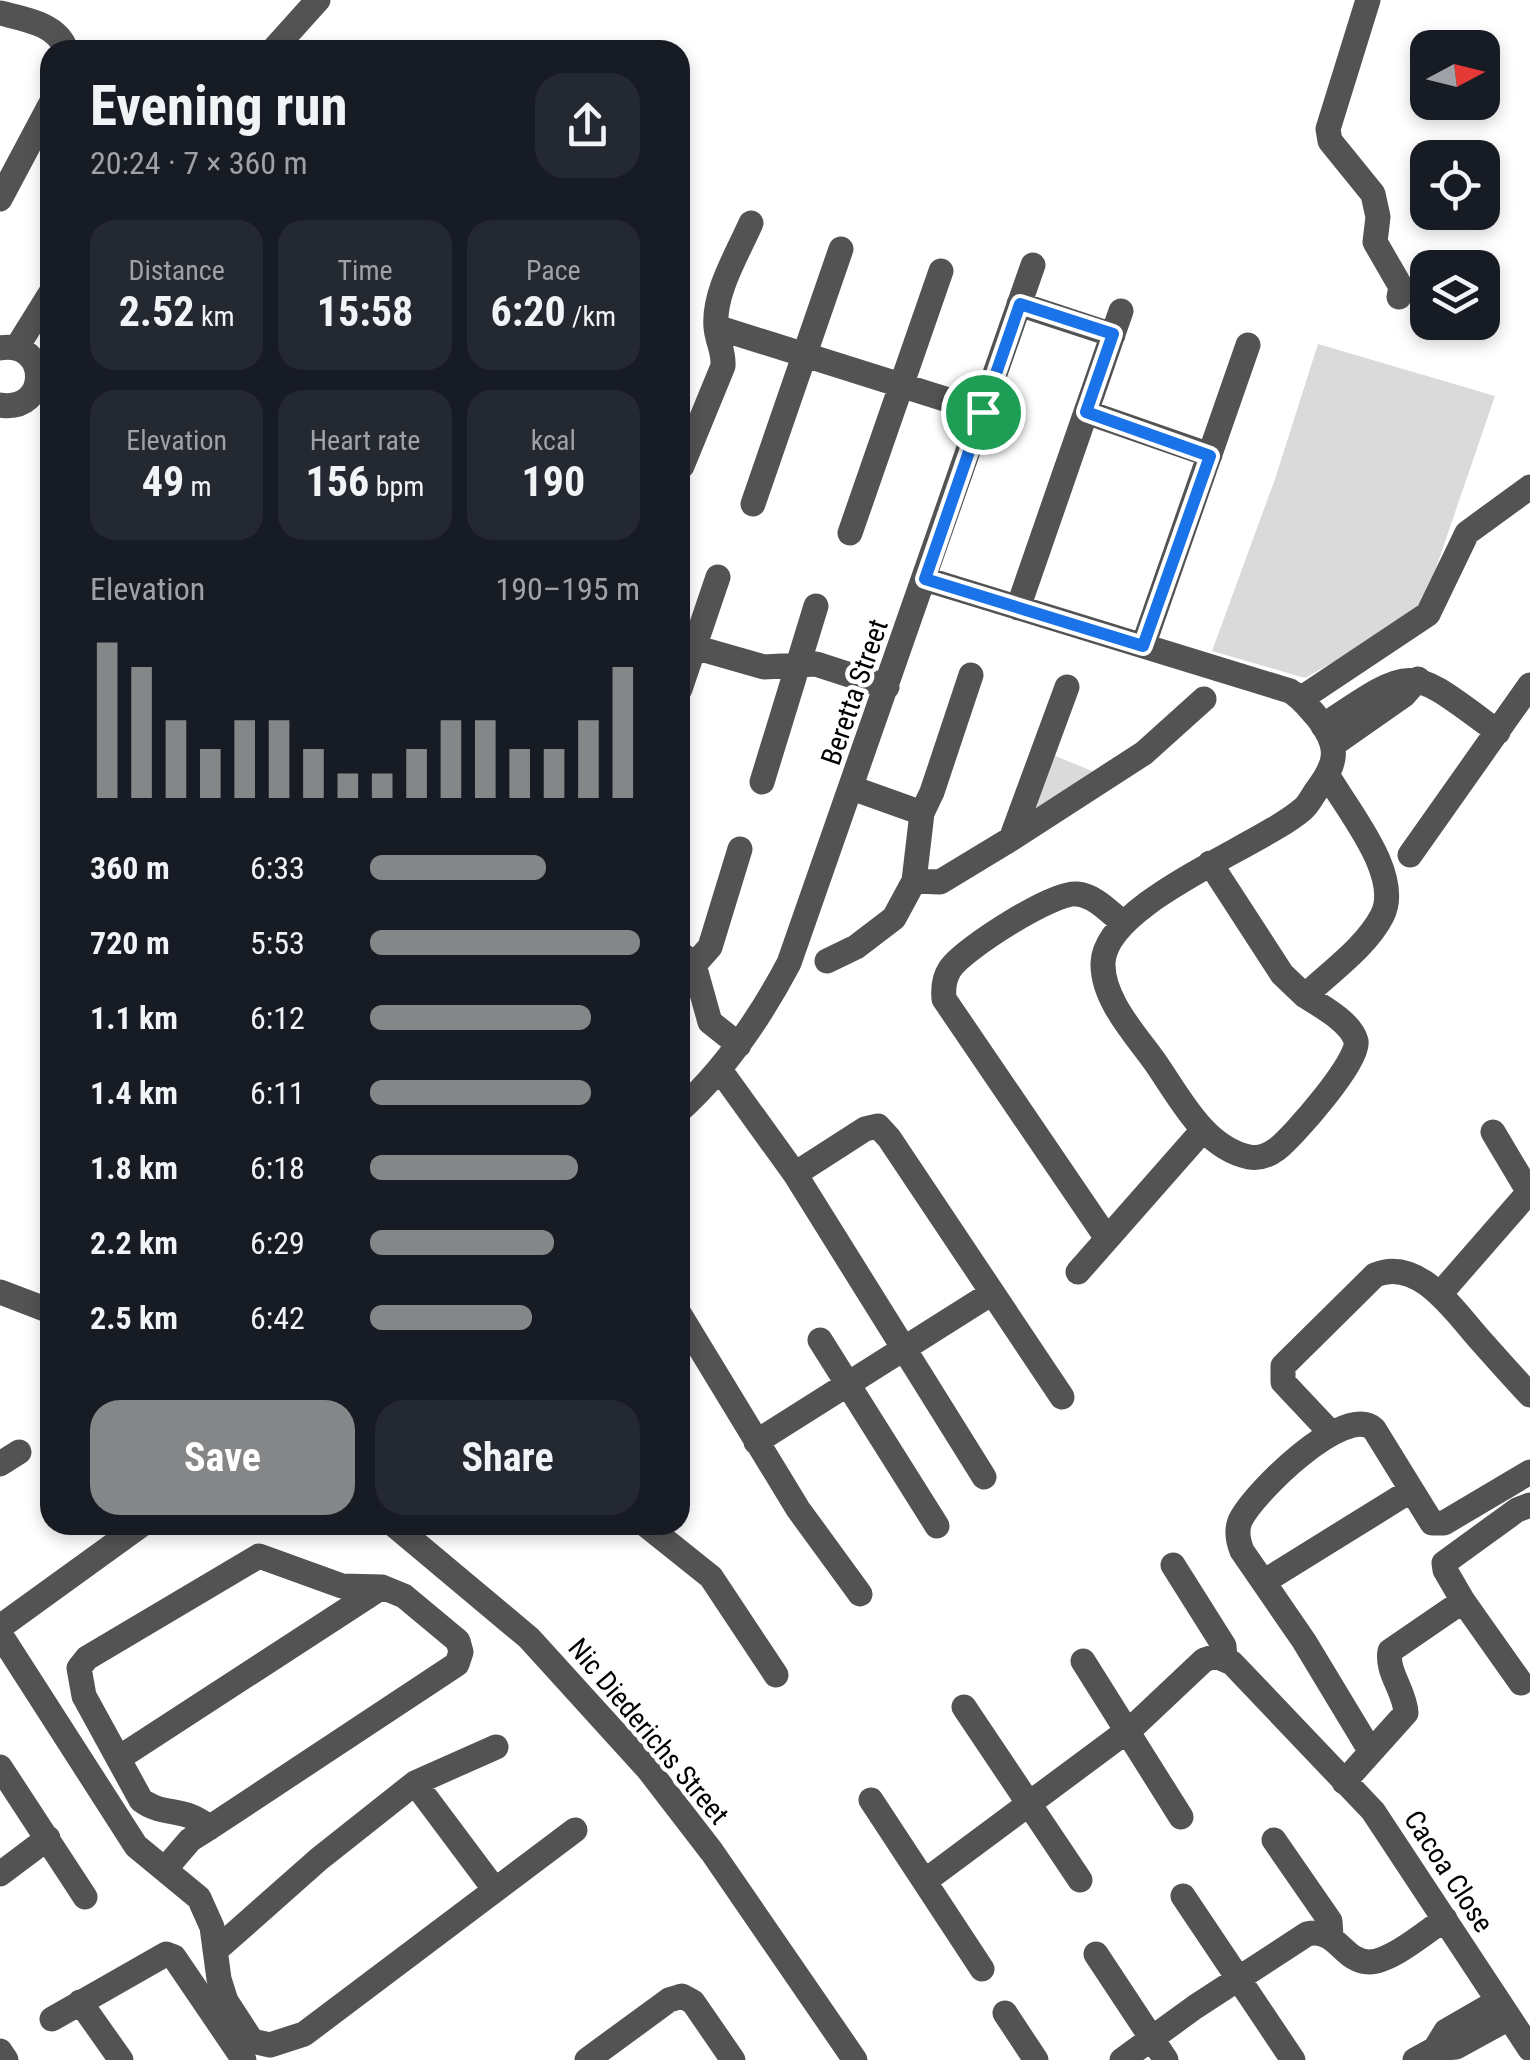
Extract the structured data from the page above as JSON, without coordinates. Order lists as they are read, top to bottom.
{
  "streets": {
    "street": ["Beretta Street", "Nic Diederichs Street", "Cacoa Close"]
  },
  "north": "right",
  "page": {
    "heading": ["Evening run", "20:24 · 7 × 360 m"],
    "stats": [
      ["Distance", "2.52 km"],
      ["Time", "15:58"],
      ["Pace", "6:20 /km"],
      ["Elevation", "49 m"],
      ["Heart rate", "156 bpm"],
      ["kcal", "190"]
    ],
    "chart": ["Elevation", "190–195 m"],
    "list": [
      {
        "name": "360 m",
        "note": "6:33"
      },
      {
        "name": "720 m",
        "note": "5:53"
      },
      {
        "name": "1.1 km",
        "note": "6:12"
      },
      {
        "name": "1.4 km",
        "note": "6:11"
      },
      {
        "name": "1.8 km",
        "note": "6:18"
      },
      {
        "name": "2.2 km",
        "note": "6:29"
      },
      {
        "name": "2.5 km",
        "note": "6:42"
      }
    ],
    "buttons": ["Save", "Share"]
  }
}
